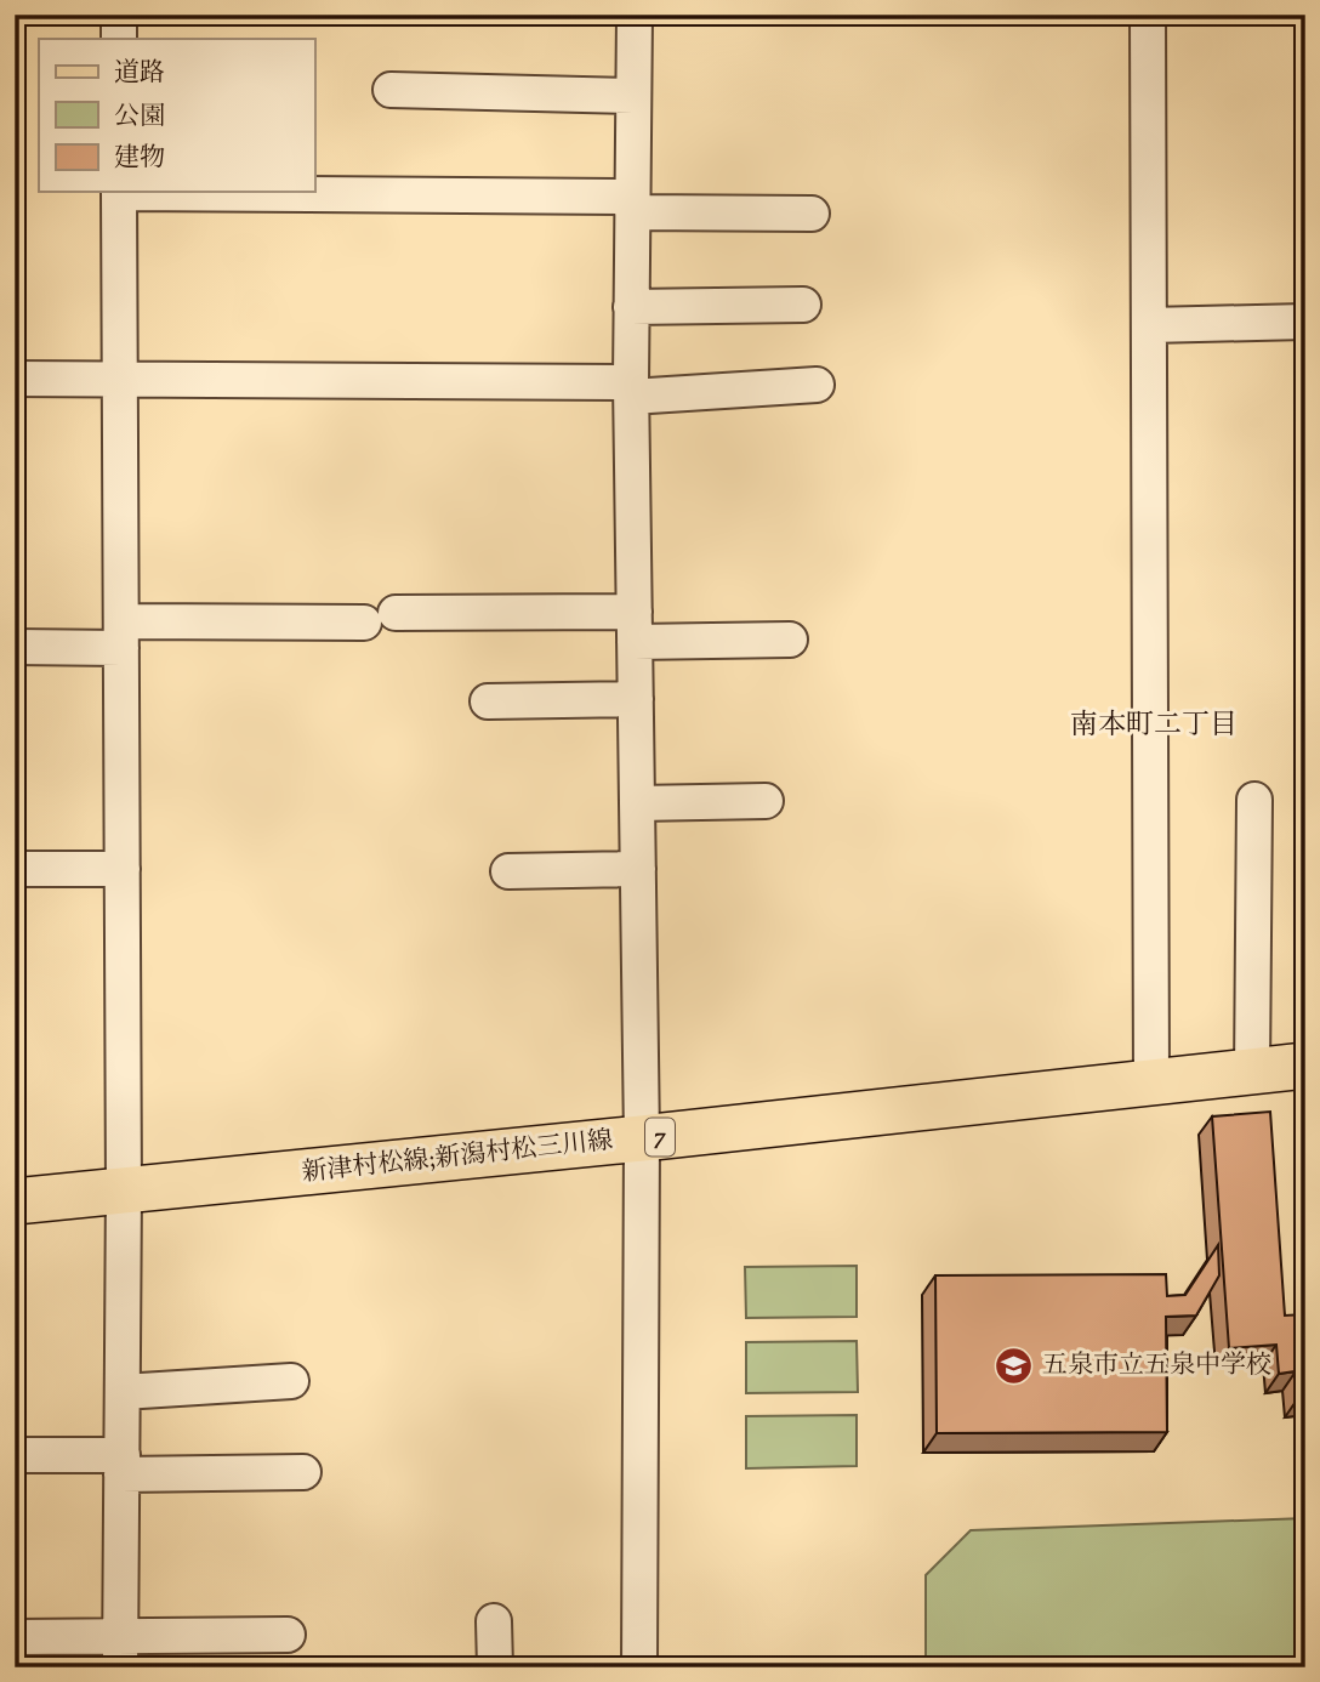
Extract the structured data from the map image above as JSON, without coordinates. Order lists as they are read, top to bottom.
{
  "streets": {
    "main road": ["7", "新津村松線;新潟村松三川線"]
  },
  "districts": ["南本町二丁目"],
  "places": {
    "school or university": ["五泉市立五泉中学校"]
  },
  "legend": ["道路", "公園", "建物"]
}
